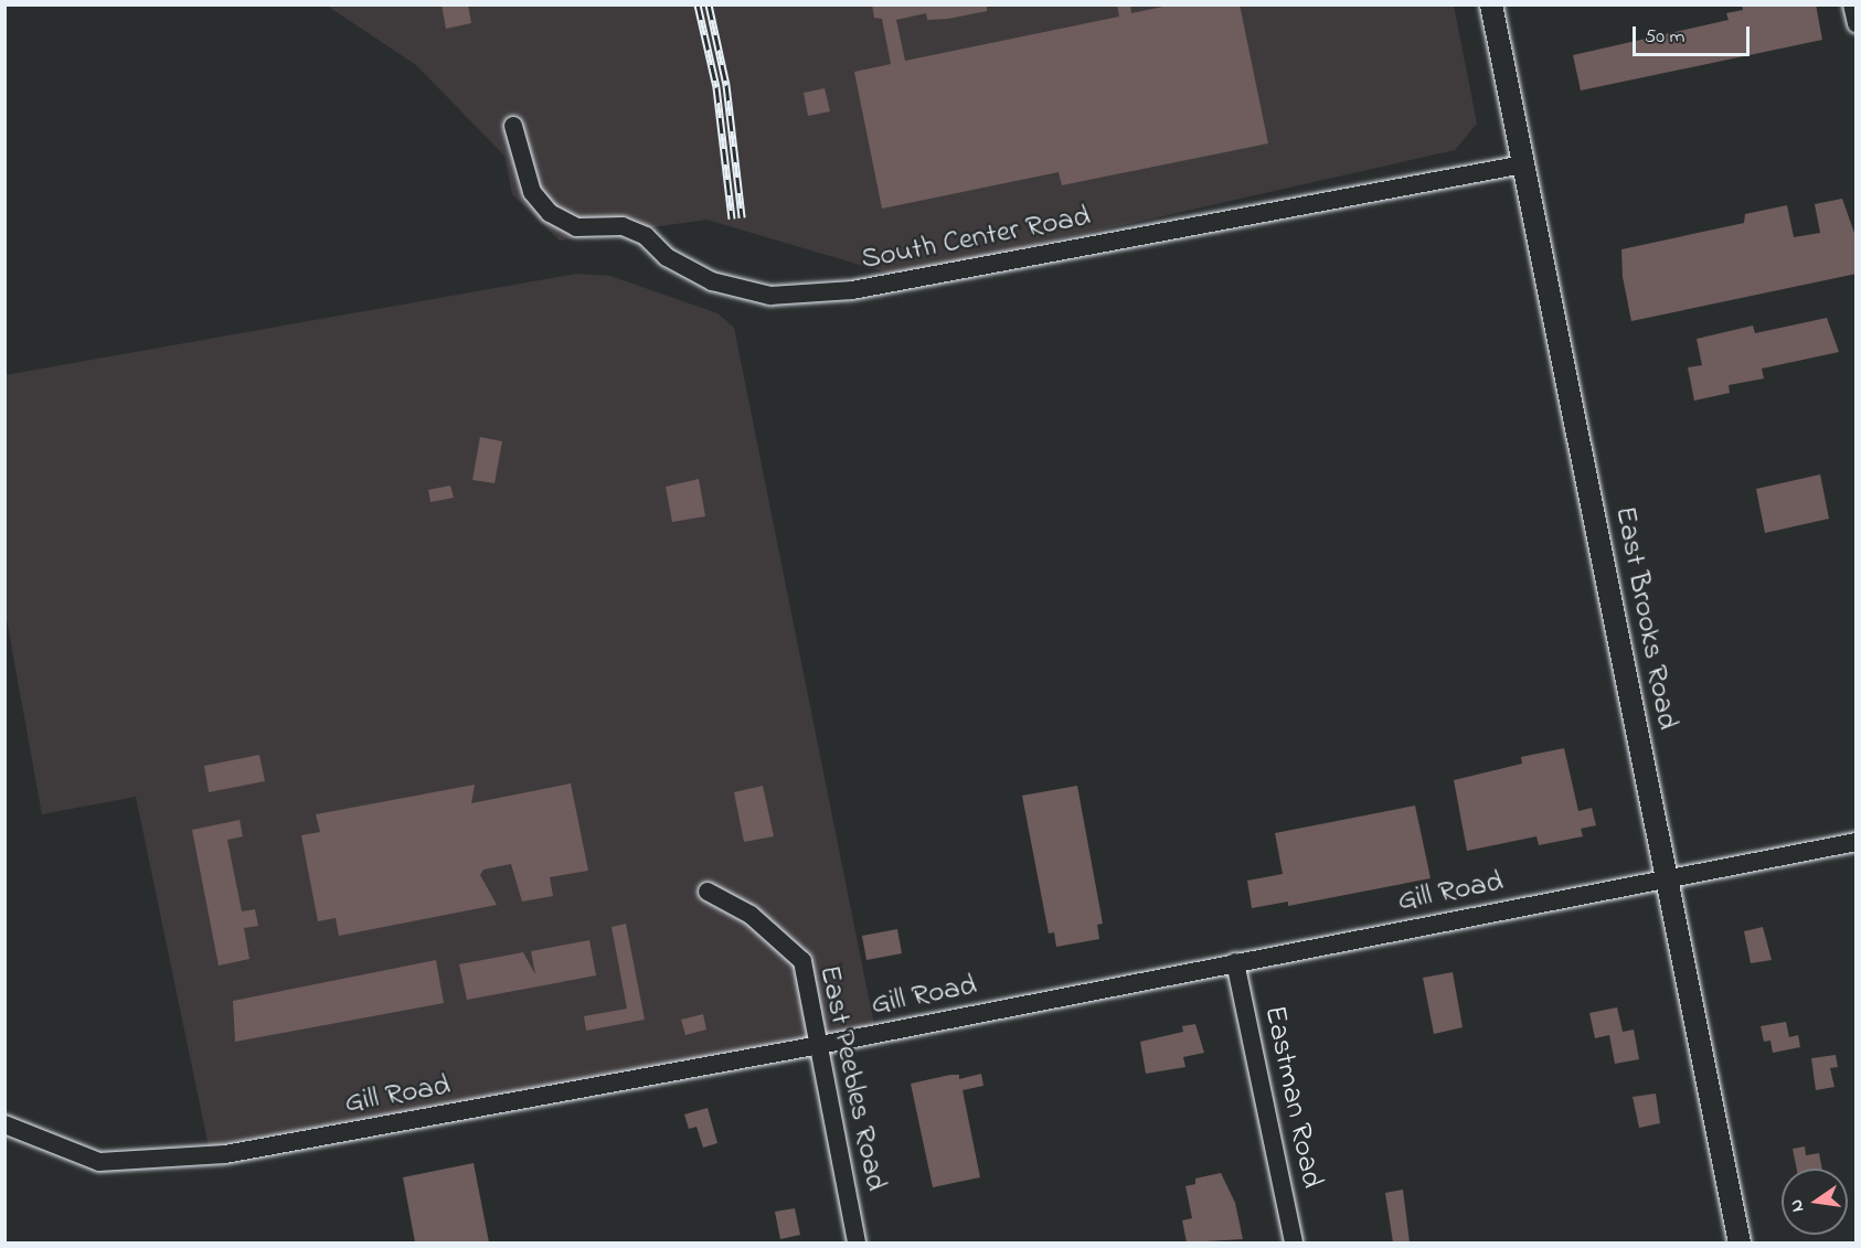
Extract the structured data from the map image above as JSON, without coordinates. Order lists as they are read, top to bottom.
{
  "streets": {
    "main road": ["East Brooks Road"],
    "street": [
      "South Center Road",
      "Gill Road",
      "East Peebles Road",
      "Eastman Road"
    ]
  },
  "crossings": [
    ["South Center Road", "East Brooks Road"],
    ["East Brooks Road", "Gill Road"],
    ["Gill Road", "East Peebles Road"],
    ["Gill Road", "Eastman Road"]
  ],
  "scale_bar": "50 m",
  "north": "left"
}
